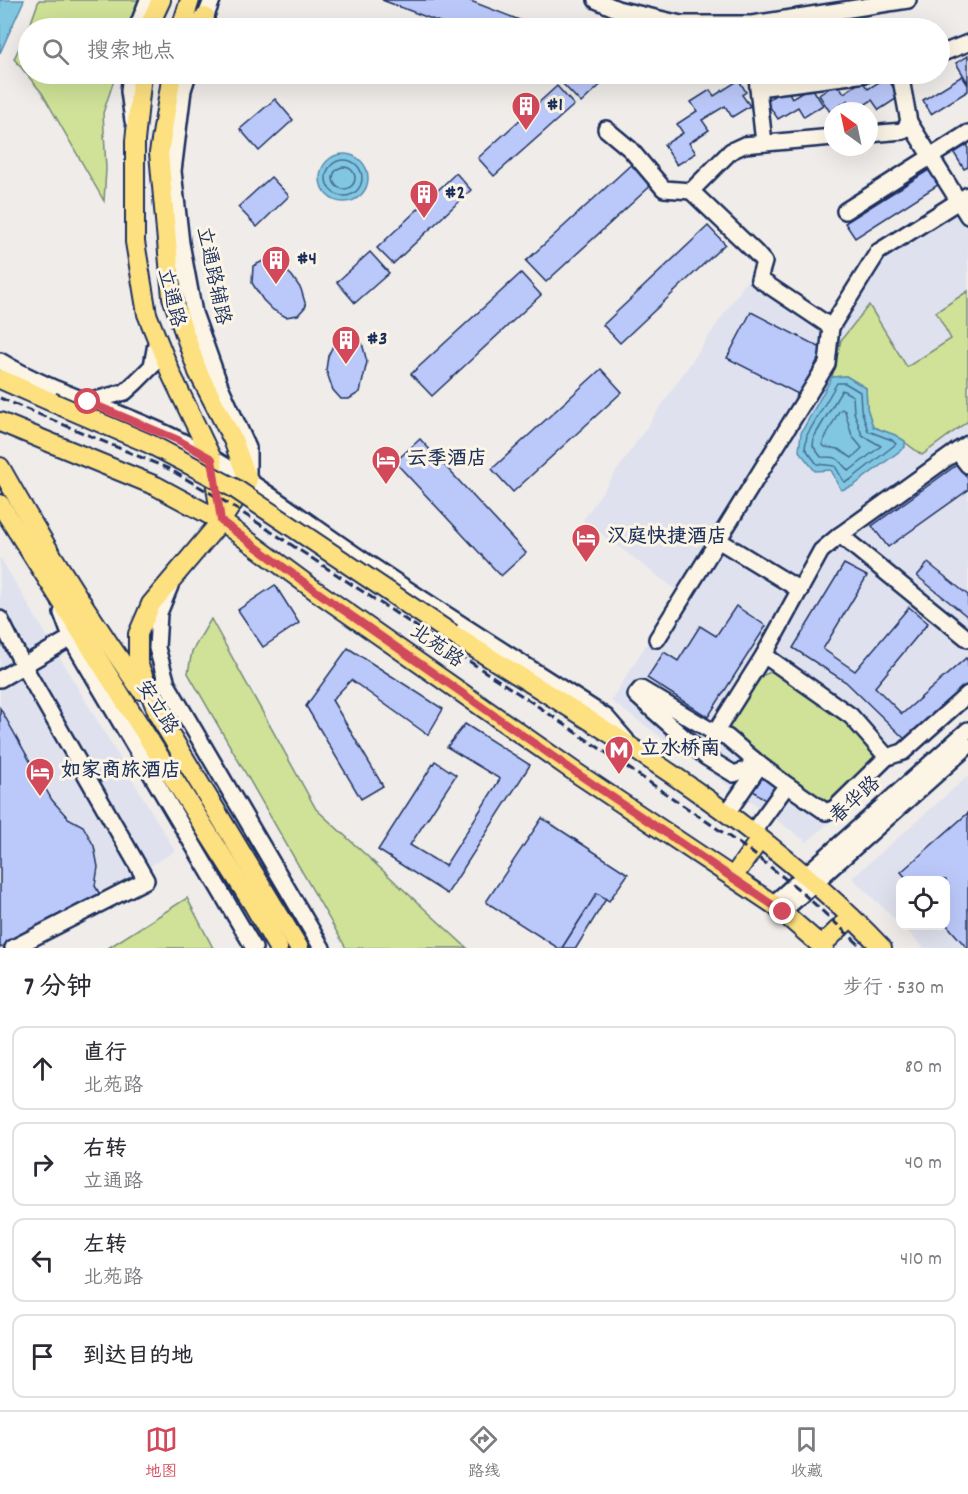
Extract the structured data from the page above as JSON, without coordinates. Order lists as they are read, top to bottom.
{
  "streets": {
    "main road": ["立通路", "北苑路", "安立路"],
    "street": ["立通路辅路", "春华路"]
  },
  "crossings": [
    ["立通路辅路", "立通路"],
    ["立通路辅路", "北苑路"],
    ["立通路辅路", "安立路"],
    ["立通路", "北苑路"],
    ["立通路", "安立路"],
    ["北苑路", "安立路"],
    ["北苑路", "春华路"]
  ],
  "places": {
    "building": [
      "#1",
      "#2",
      "#4",
      "#3"
    ],
    "hotel": ["云季酒店", "汉庭快捷酒店", "如家商旅酒店"],
    "metro station": ["立水桥南"]
  },
  "north": "top left",
  "page": {
    "search": "搜索地点",
    "heading": ["7 分钟", "步行 · 530 m"],
    "list": [
      ["直行", "北苑路", "80 m"],
      ["右转", "立通路", "40 m"],
      ["左转", "北苑路", "410 m"],
      "到达目的地"
    ],
    "nav": ["地图", "路线", "收藏"]
  }
}
